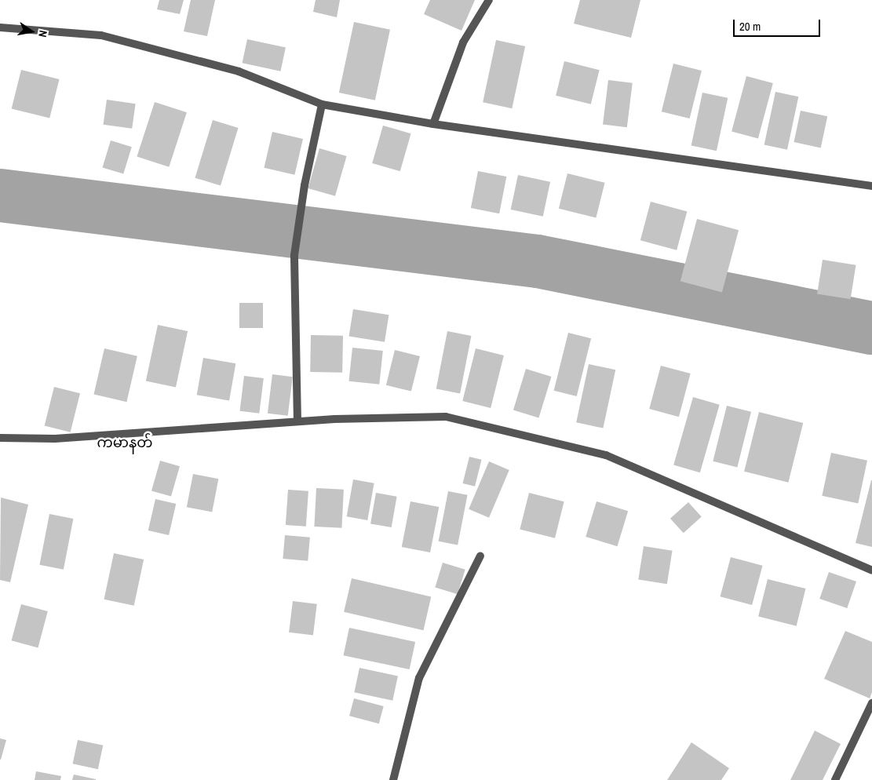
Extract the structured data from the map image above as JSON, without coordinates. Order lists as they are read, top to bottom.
{
  "districts": ["ကမာနတ်"],
  "scale_bar": "20 m",
  "north": "right"
}
